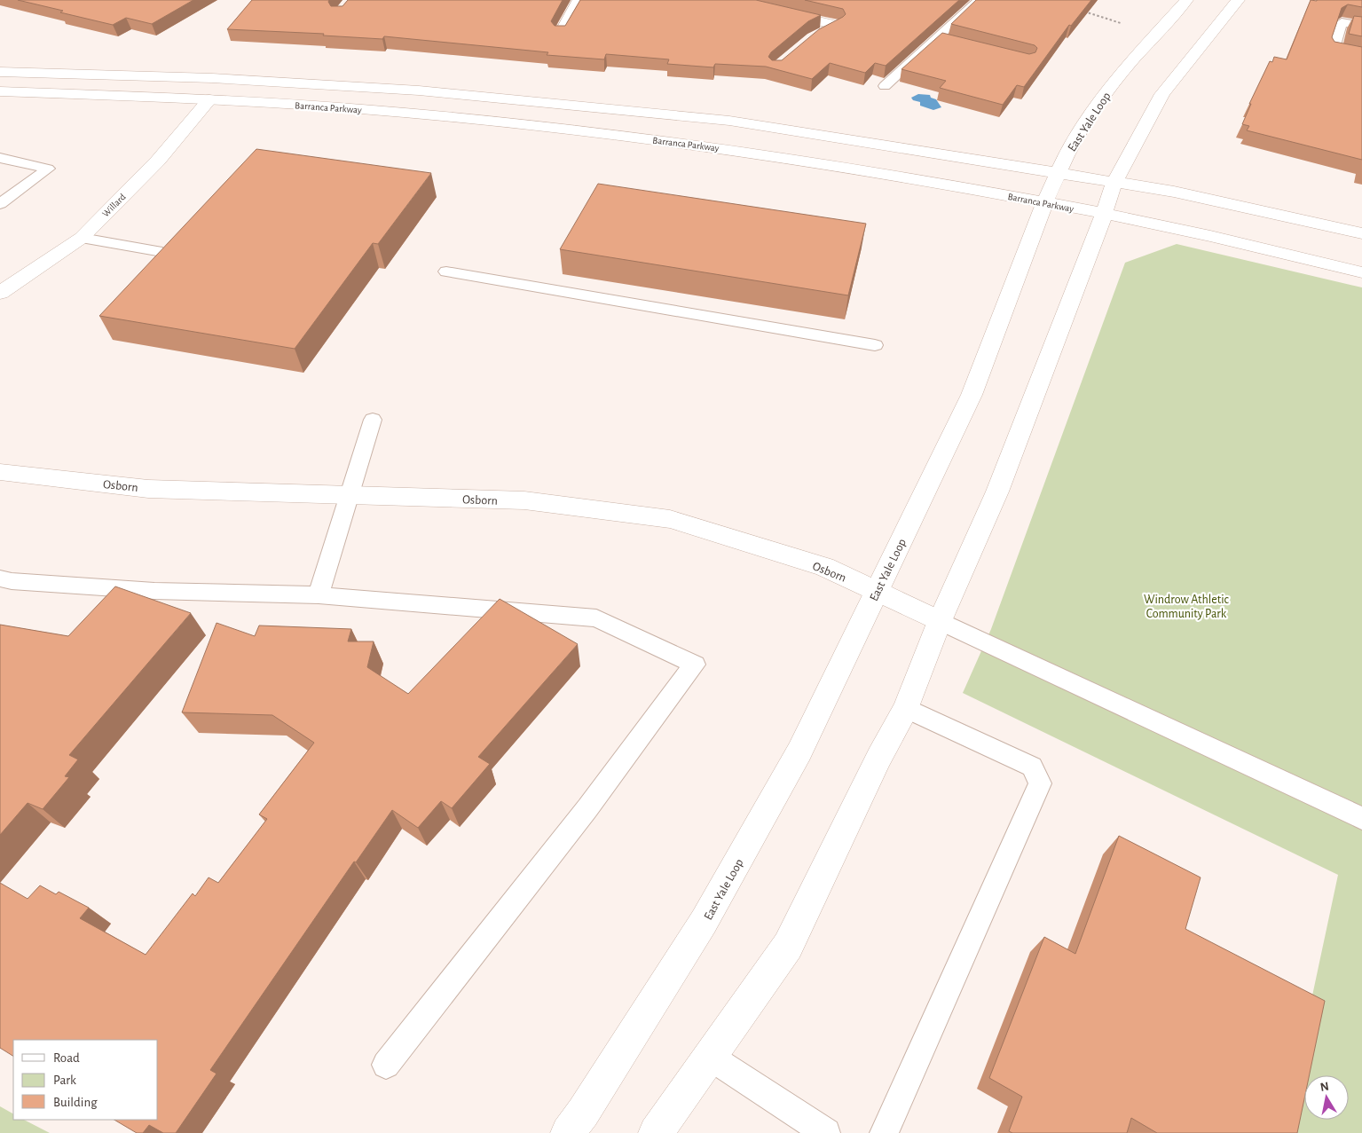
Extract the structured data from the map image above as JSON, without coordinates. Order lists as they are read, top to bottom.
{
  "streets": {
    "main road": [
      "Barranca Parkway",
      "East Yale Loop",
      "Willard",
      "Osborn"
    ]
  },
  "crossings": [
    ["Barranca Parkway", "East Yale Loop"],
    ["Barranca Parkway", "Willard"],
    ["East Yale Loop", "Osborn"]
  ],
  "parks": ["Windrow Athletic Community Park"],
  "legend": ["Road", "Park", "Building"],
  "north": "top"
}
